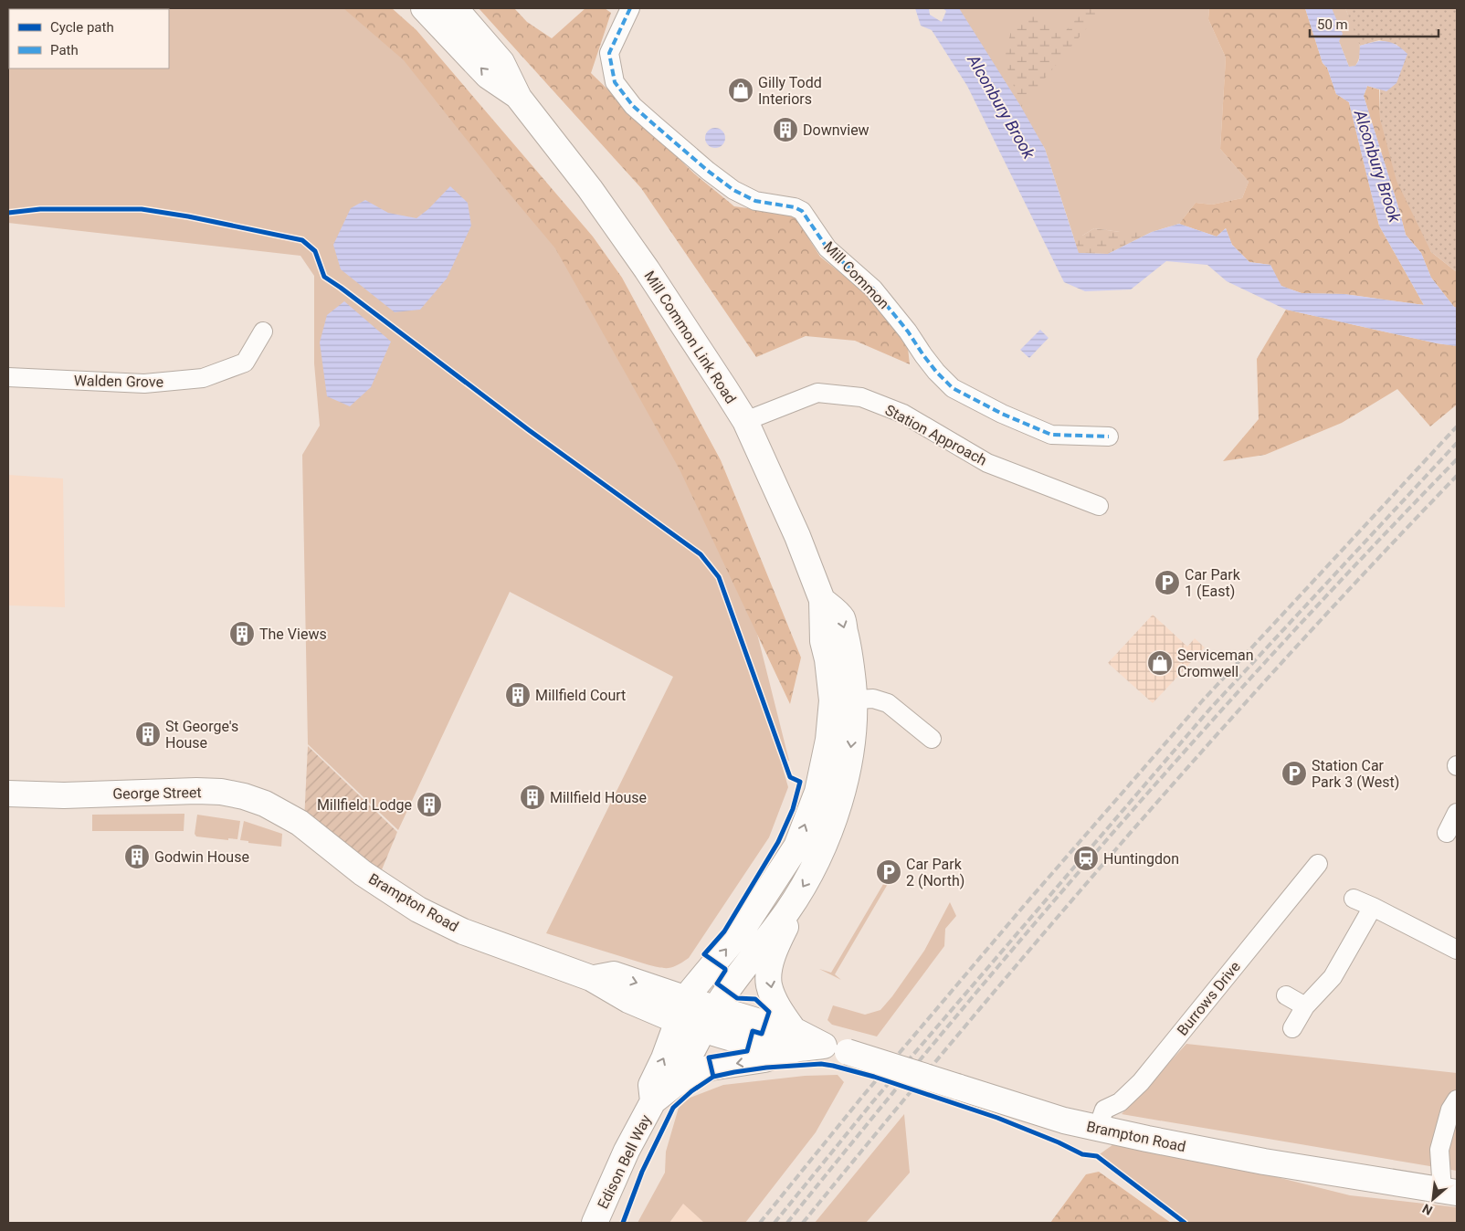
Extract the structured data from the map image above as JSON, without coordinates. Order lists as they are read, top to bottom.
{
  "streets": {
    "main road": [
      "Mill Common Link Road",
      "George Street",
      "Brampton Road",
      "Edison Bell Way"
    ],
    "street": [
      "Mill Common",
      "Walden Grove",
      "Station Approach",
      "Burrows Drive"
    ]
  },
  "crossings": [
    ["Mill Common Link Road", "Station Approach"],
    ["Mill Common Link Road", "Brampton Road"],
    ["Mill Common Link Road", "Edison Bell Way"],
    ["George Street", "Brampton Road"],
    ["Brampton Road", "Burrows Drive"],
    ["Brampton Road", "Edison Bell Way"]
  ],
  "one_way": ["Edison Bell Way"],
  "water": ["Alconbury Brook"],
  "places": {
    "shop": ["Gilly Todd Interiors", "Serviceman Cromwell"],
    "building": [
      "Downview",
      "The Views",
      "Millfield Court",
      "St George's House",
      "Millfield House",
      "Millfield Lodge",
      "Godwin House"
    ],
    "parking": ["Car Park 1 (East)", "Station Car Park 3 (West)", "Car Park 2 (North)"],
    "station": ["Huntingdon"]
  },
  "legend": ["Cycle path", "Path"],
  "scale_bar": "50 m",
  "north": "bottom left"
}
